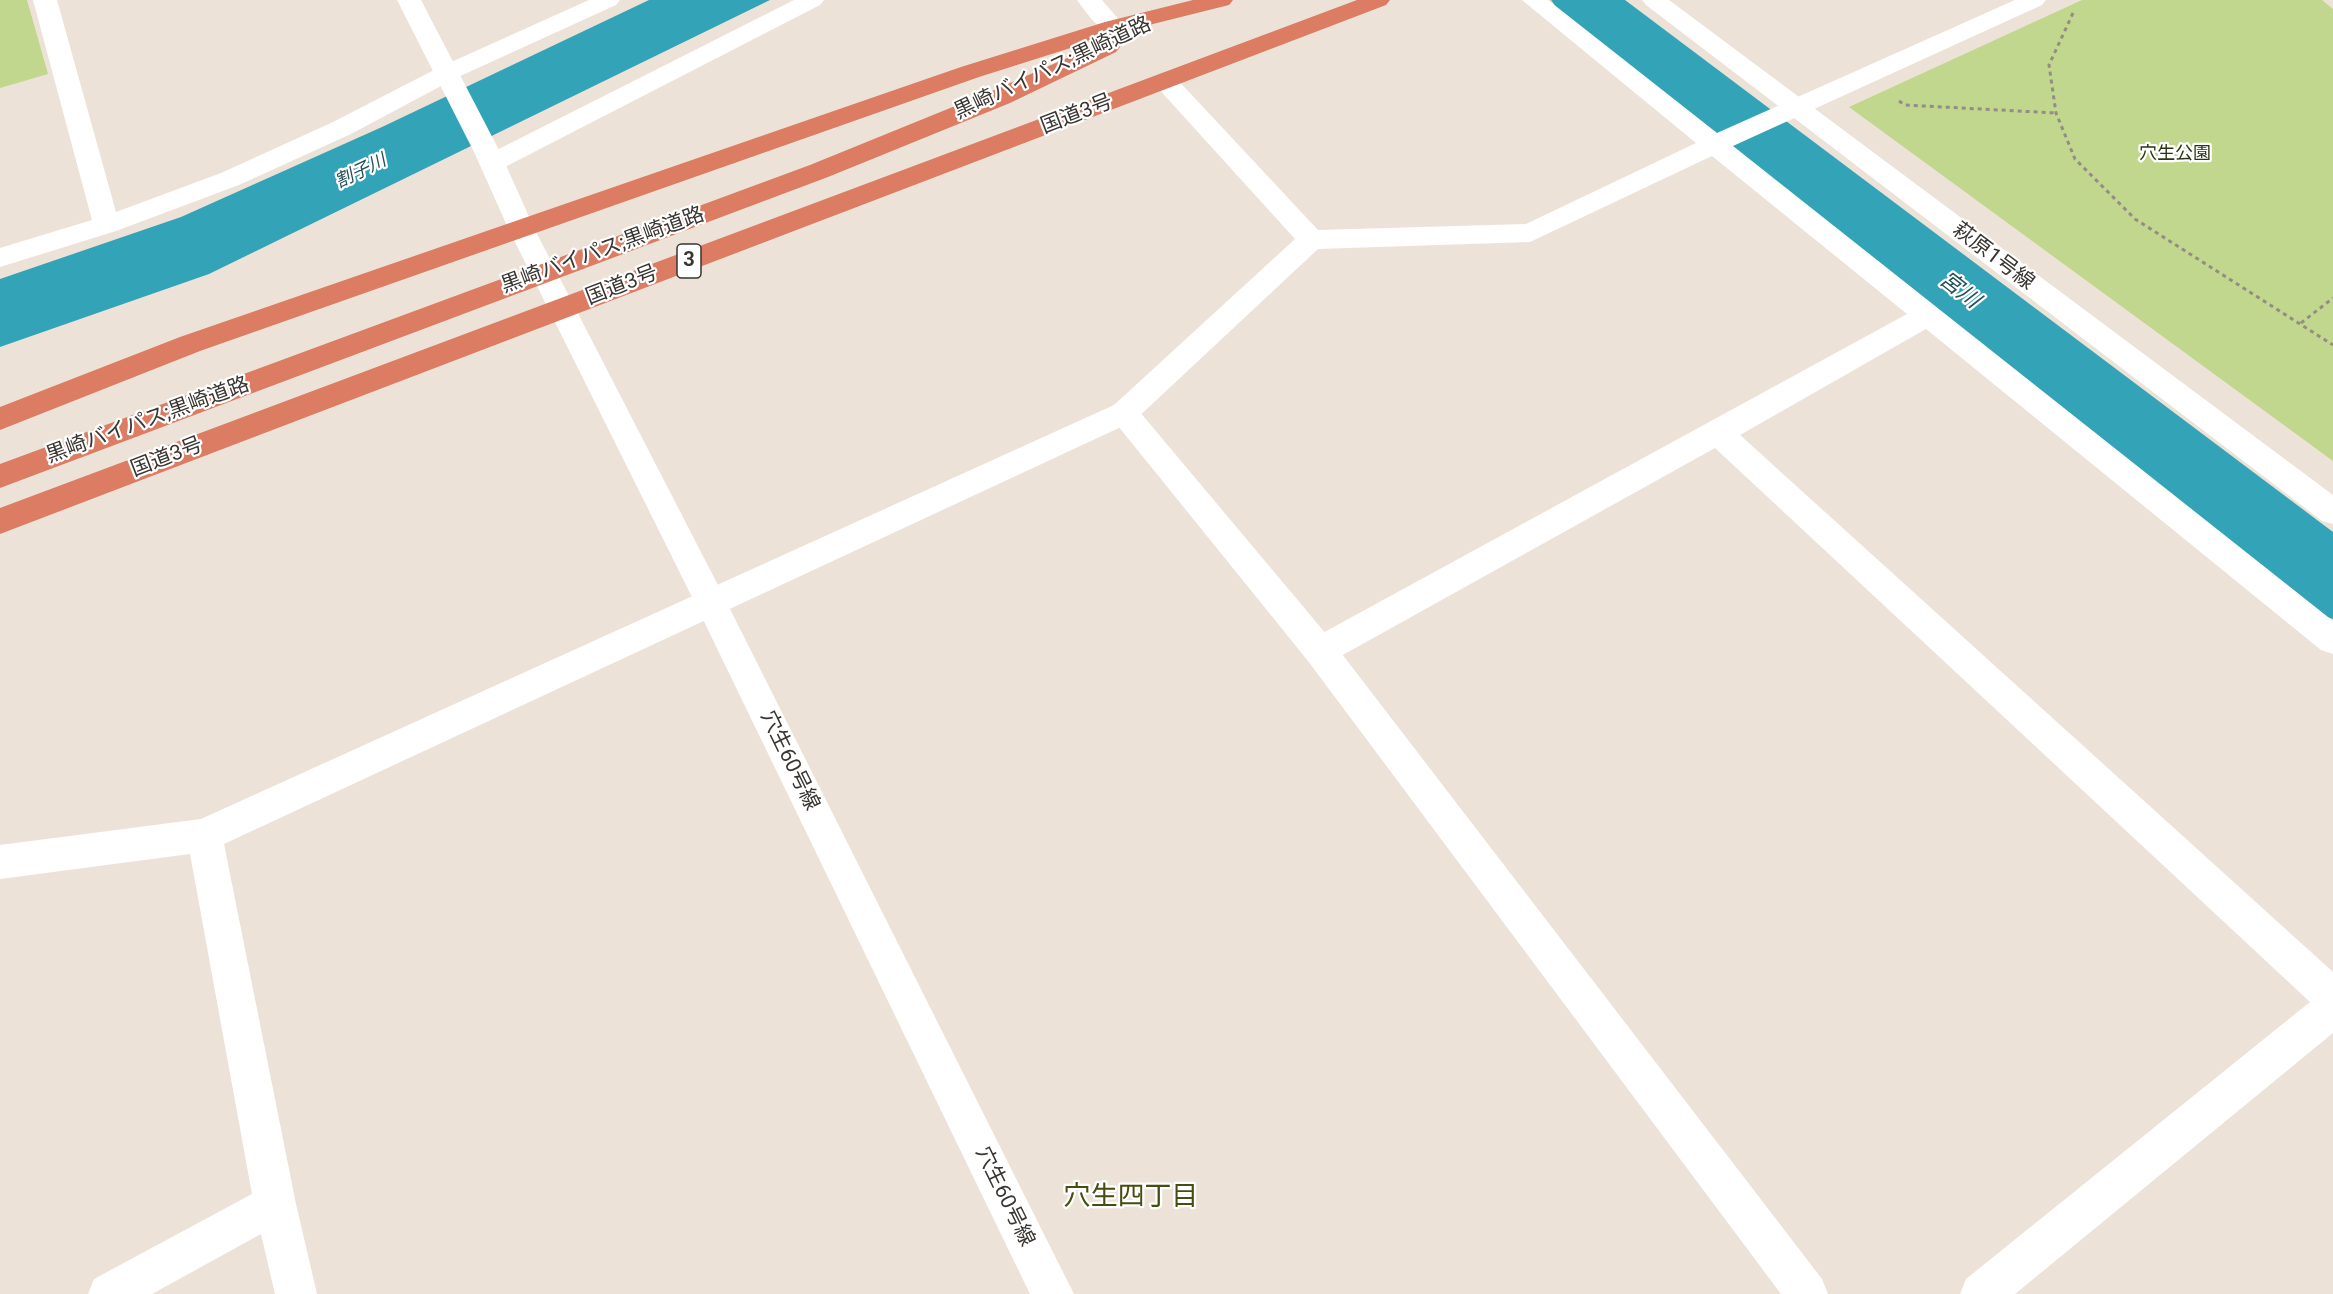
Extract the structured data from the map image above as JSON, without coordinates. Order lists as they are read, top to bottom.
{
  "streets": {
    "highway": ["黒崎バイパス;黒崎道路", "国道3号", "3"],
    "street": ["萩原1号線", "穴生60号線"]
  },
  "crossings": [
    ["国道3号", "穴生60号線"]
  ],
  "districts": ["穴生四丁目"],
  "water": ["割子川", "宮川"],
  "parks": ["穴生公園"]
}
